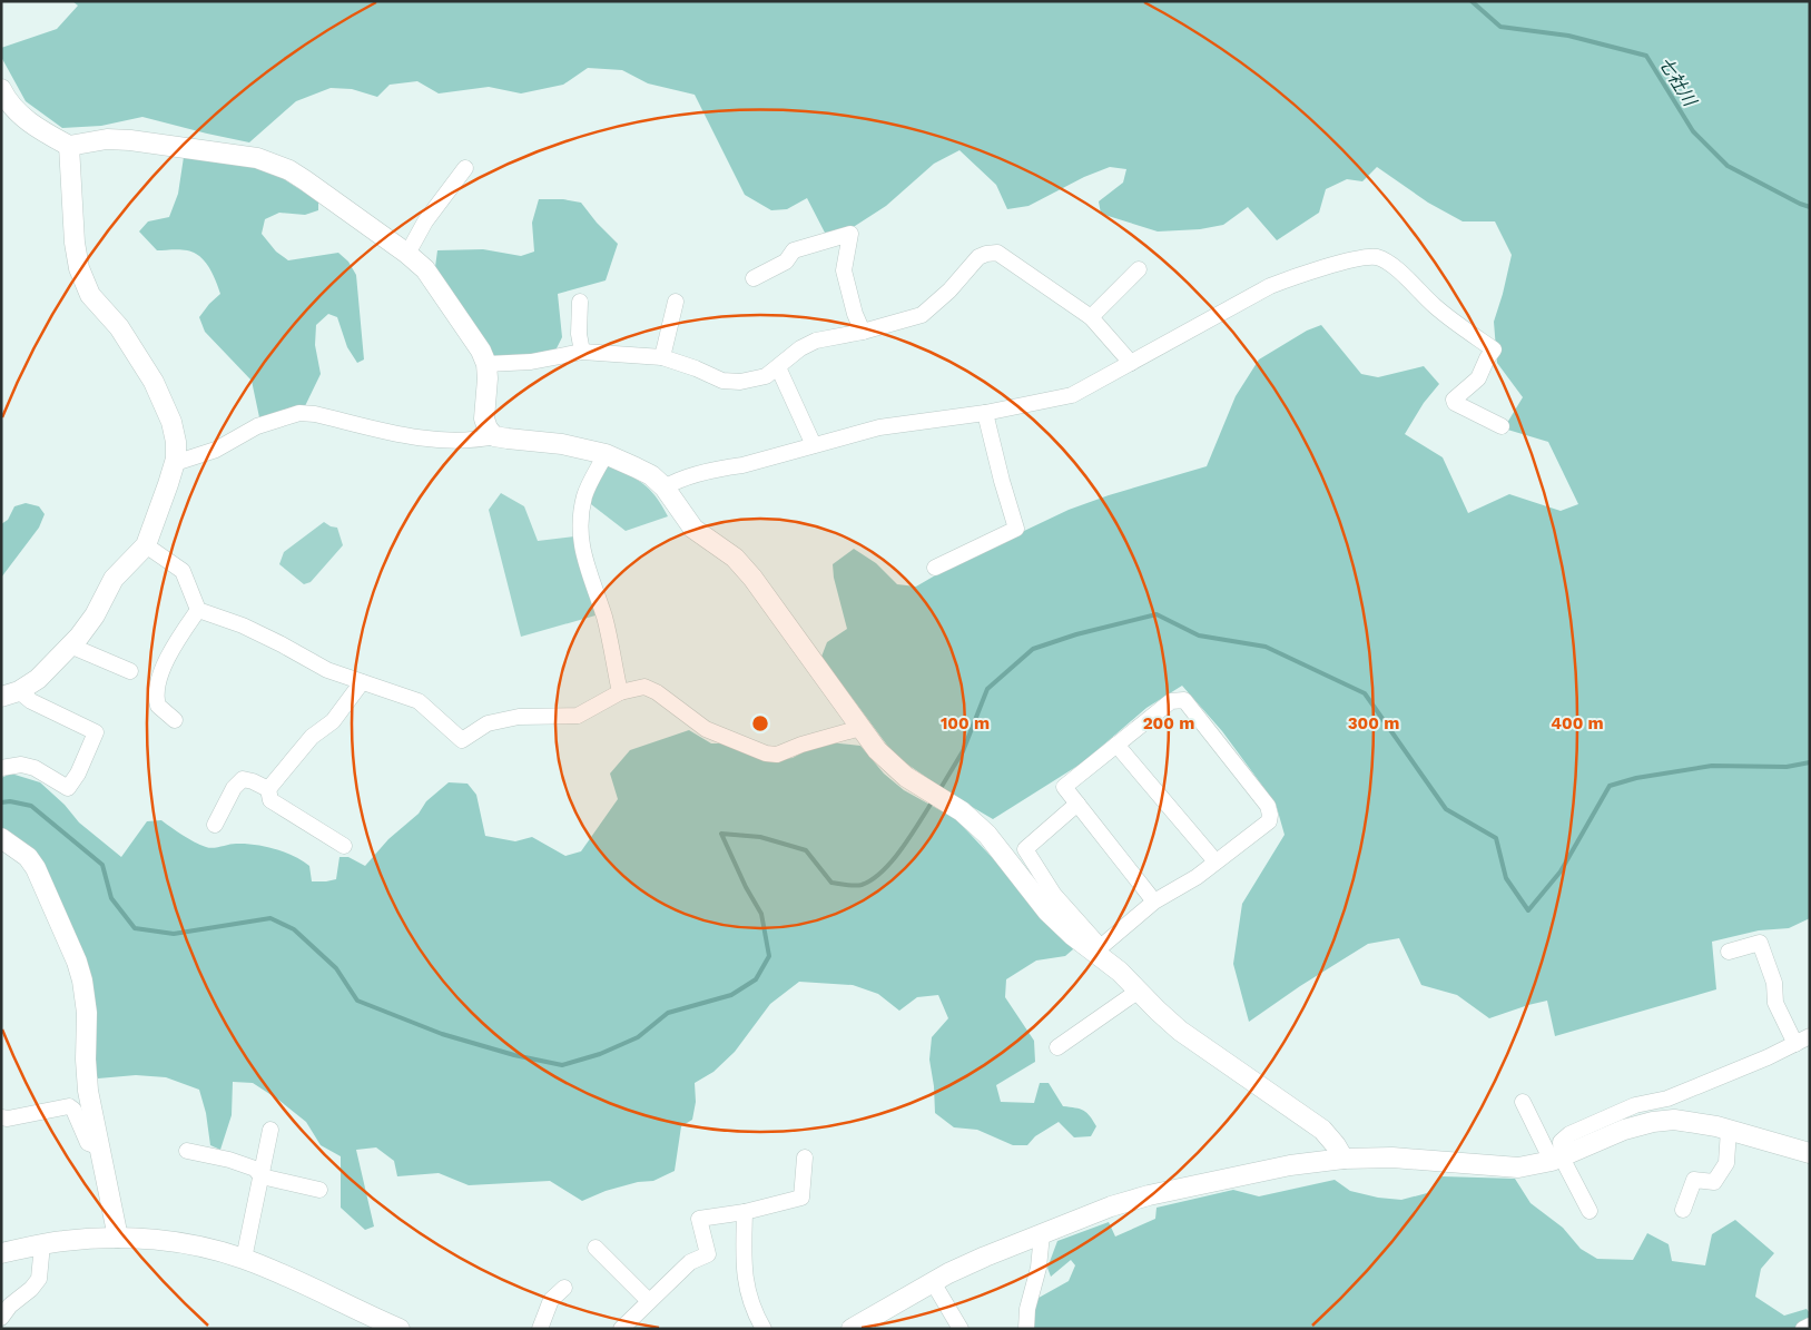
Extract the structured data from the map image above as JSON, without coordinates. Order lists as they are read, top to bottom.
{
  "water": ["七社川"],
  "rings": [
    "100 m",
    "200 m",
    "300 m",
    "400 m"
  ]
}
